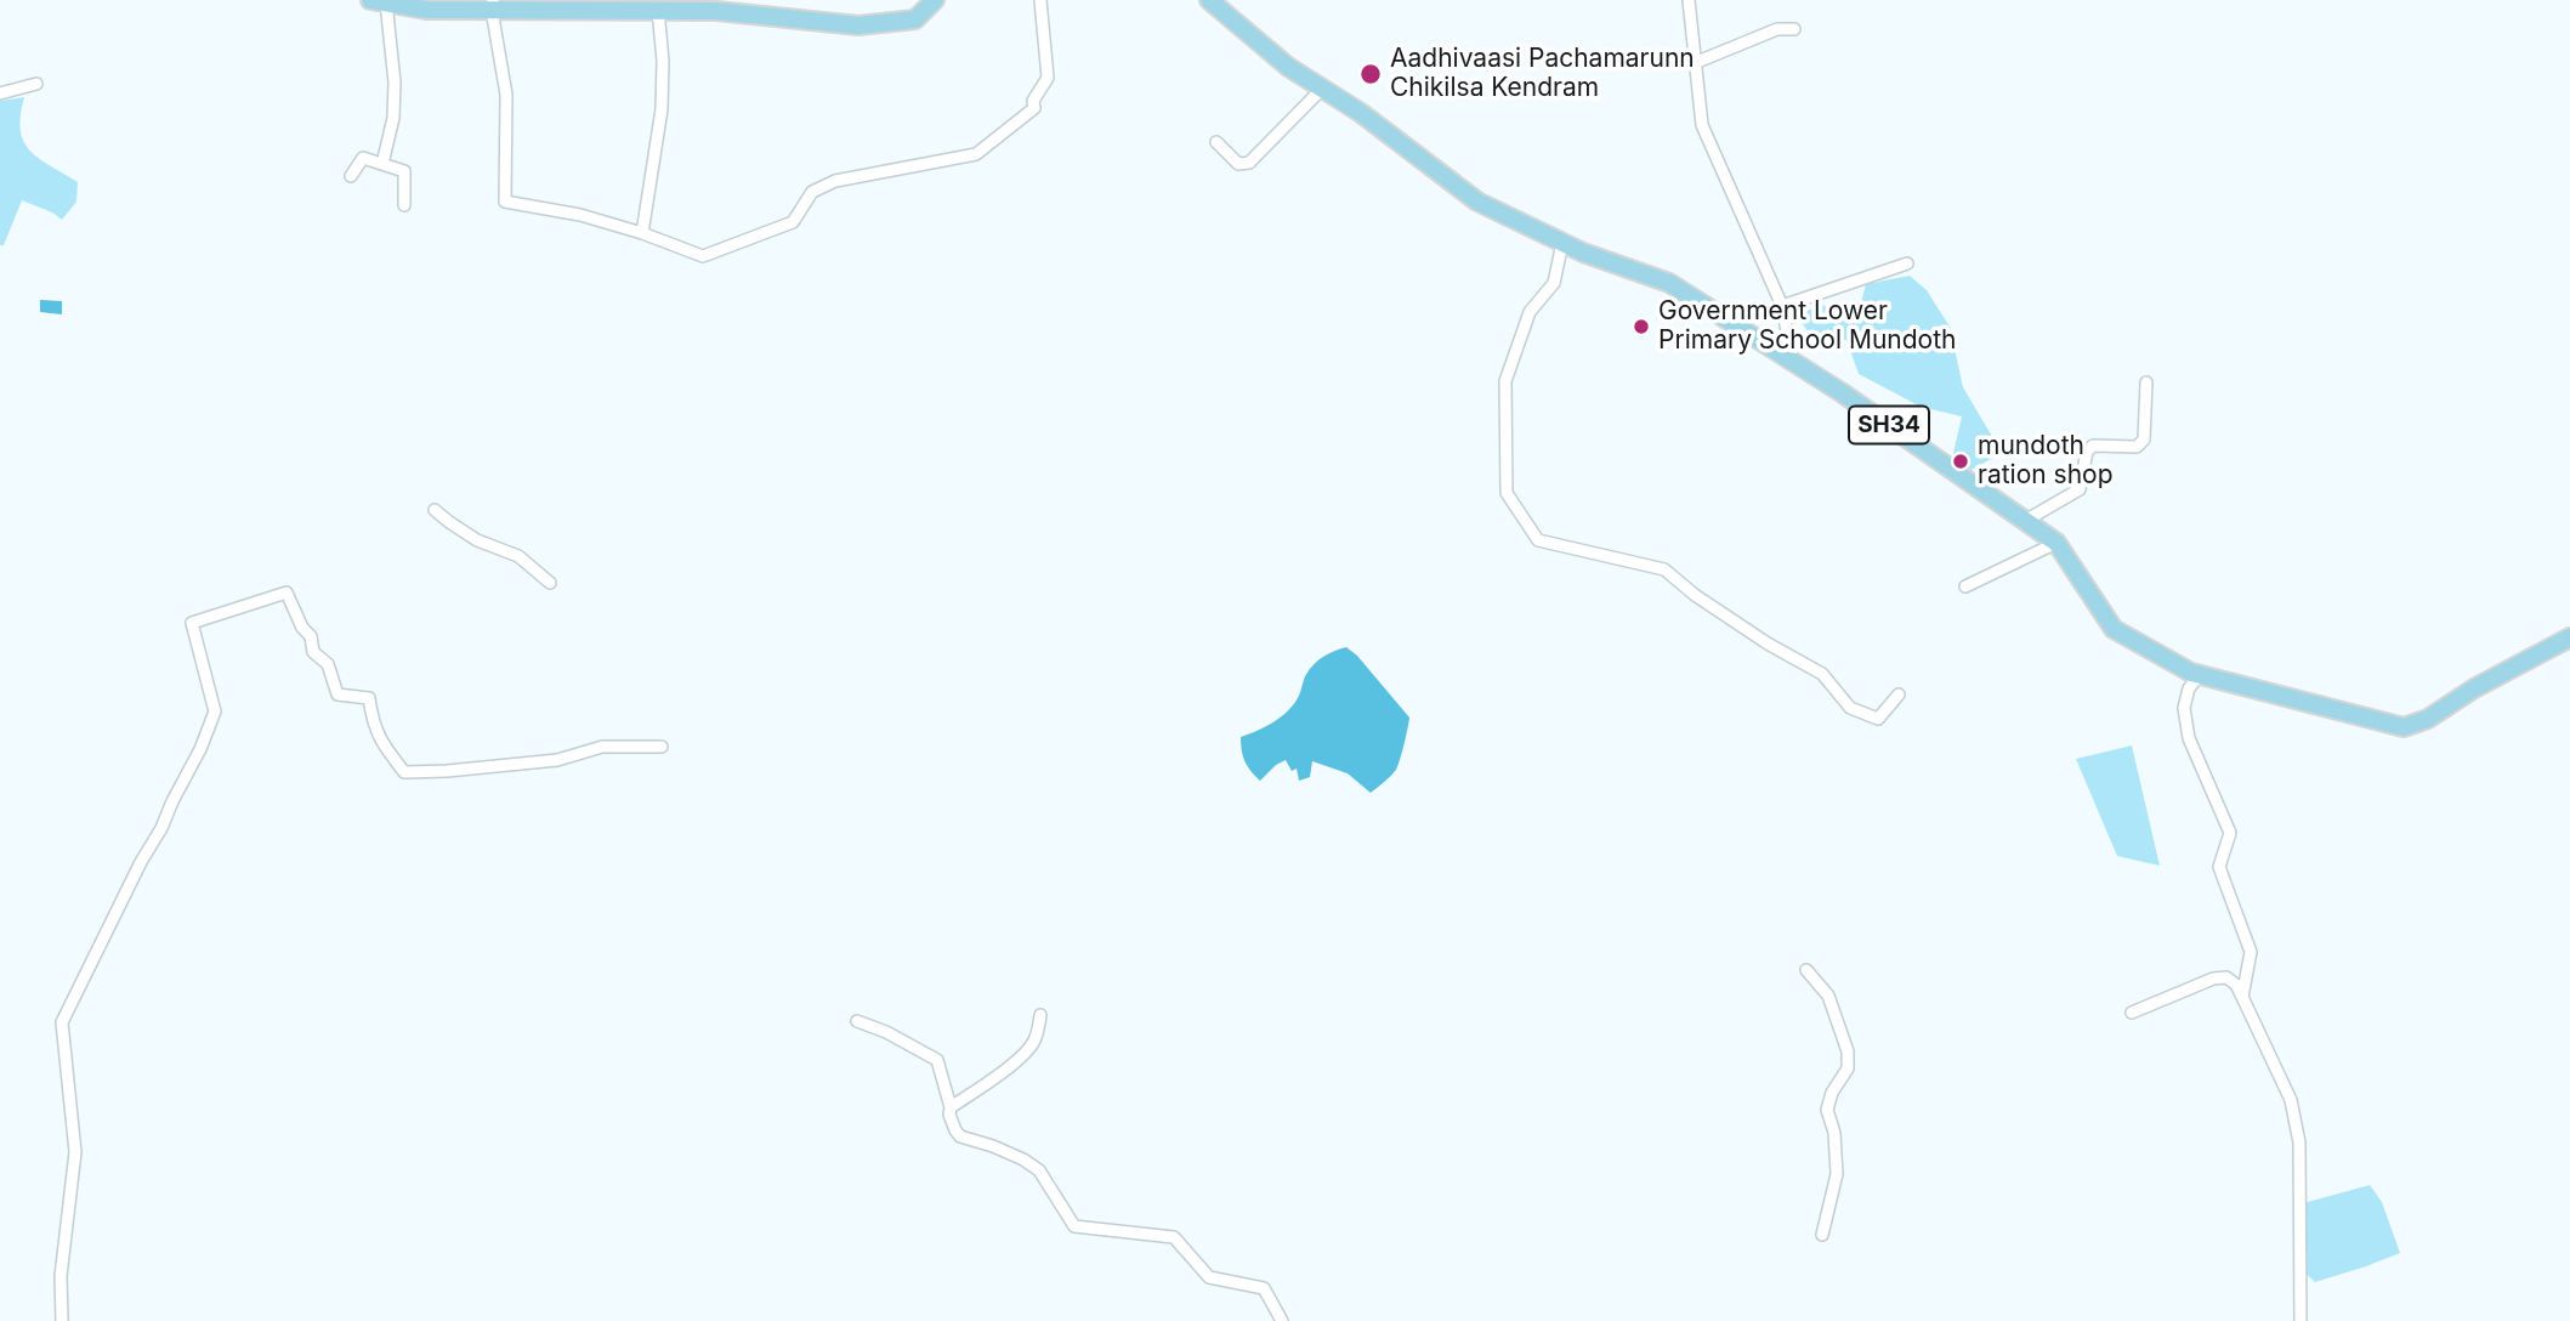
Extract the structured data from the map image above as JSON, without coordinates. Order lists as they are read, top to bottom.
{
  "streets": {
    "main road": ["SH34"]
  },
  "places": ["Aadhivaasi Pachamarunn Chikilsa Kendram", "Government Lower Primary School Mundoth", "mundoth ration shop"]
}
